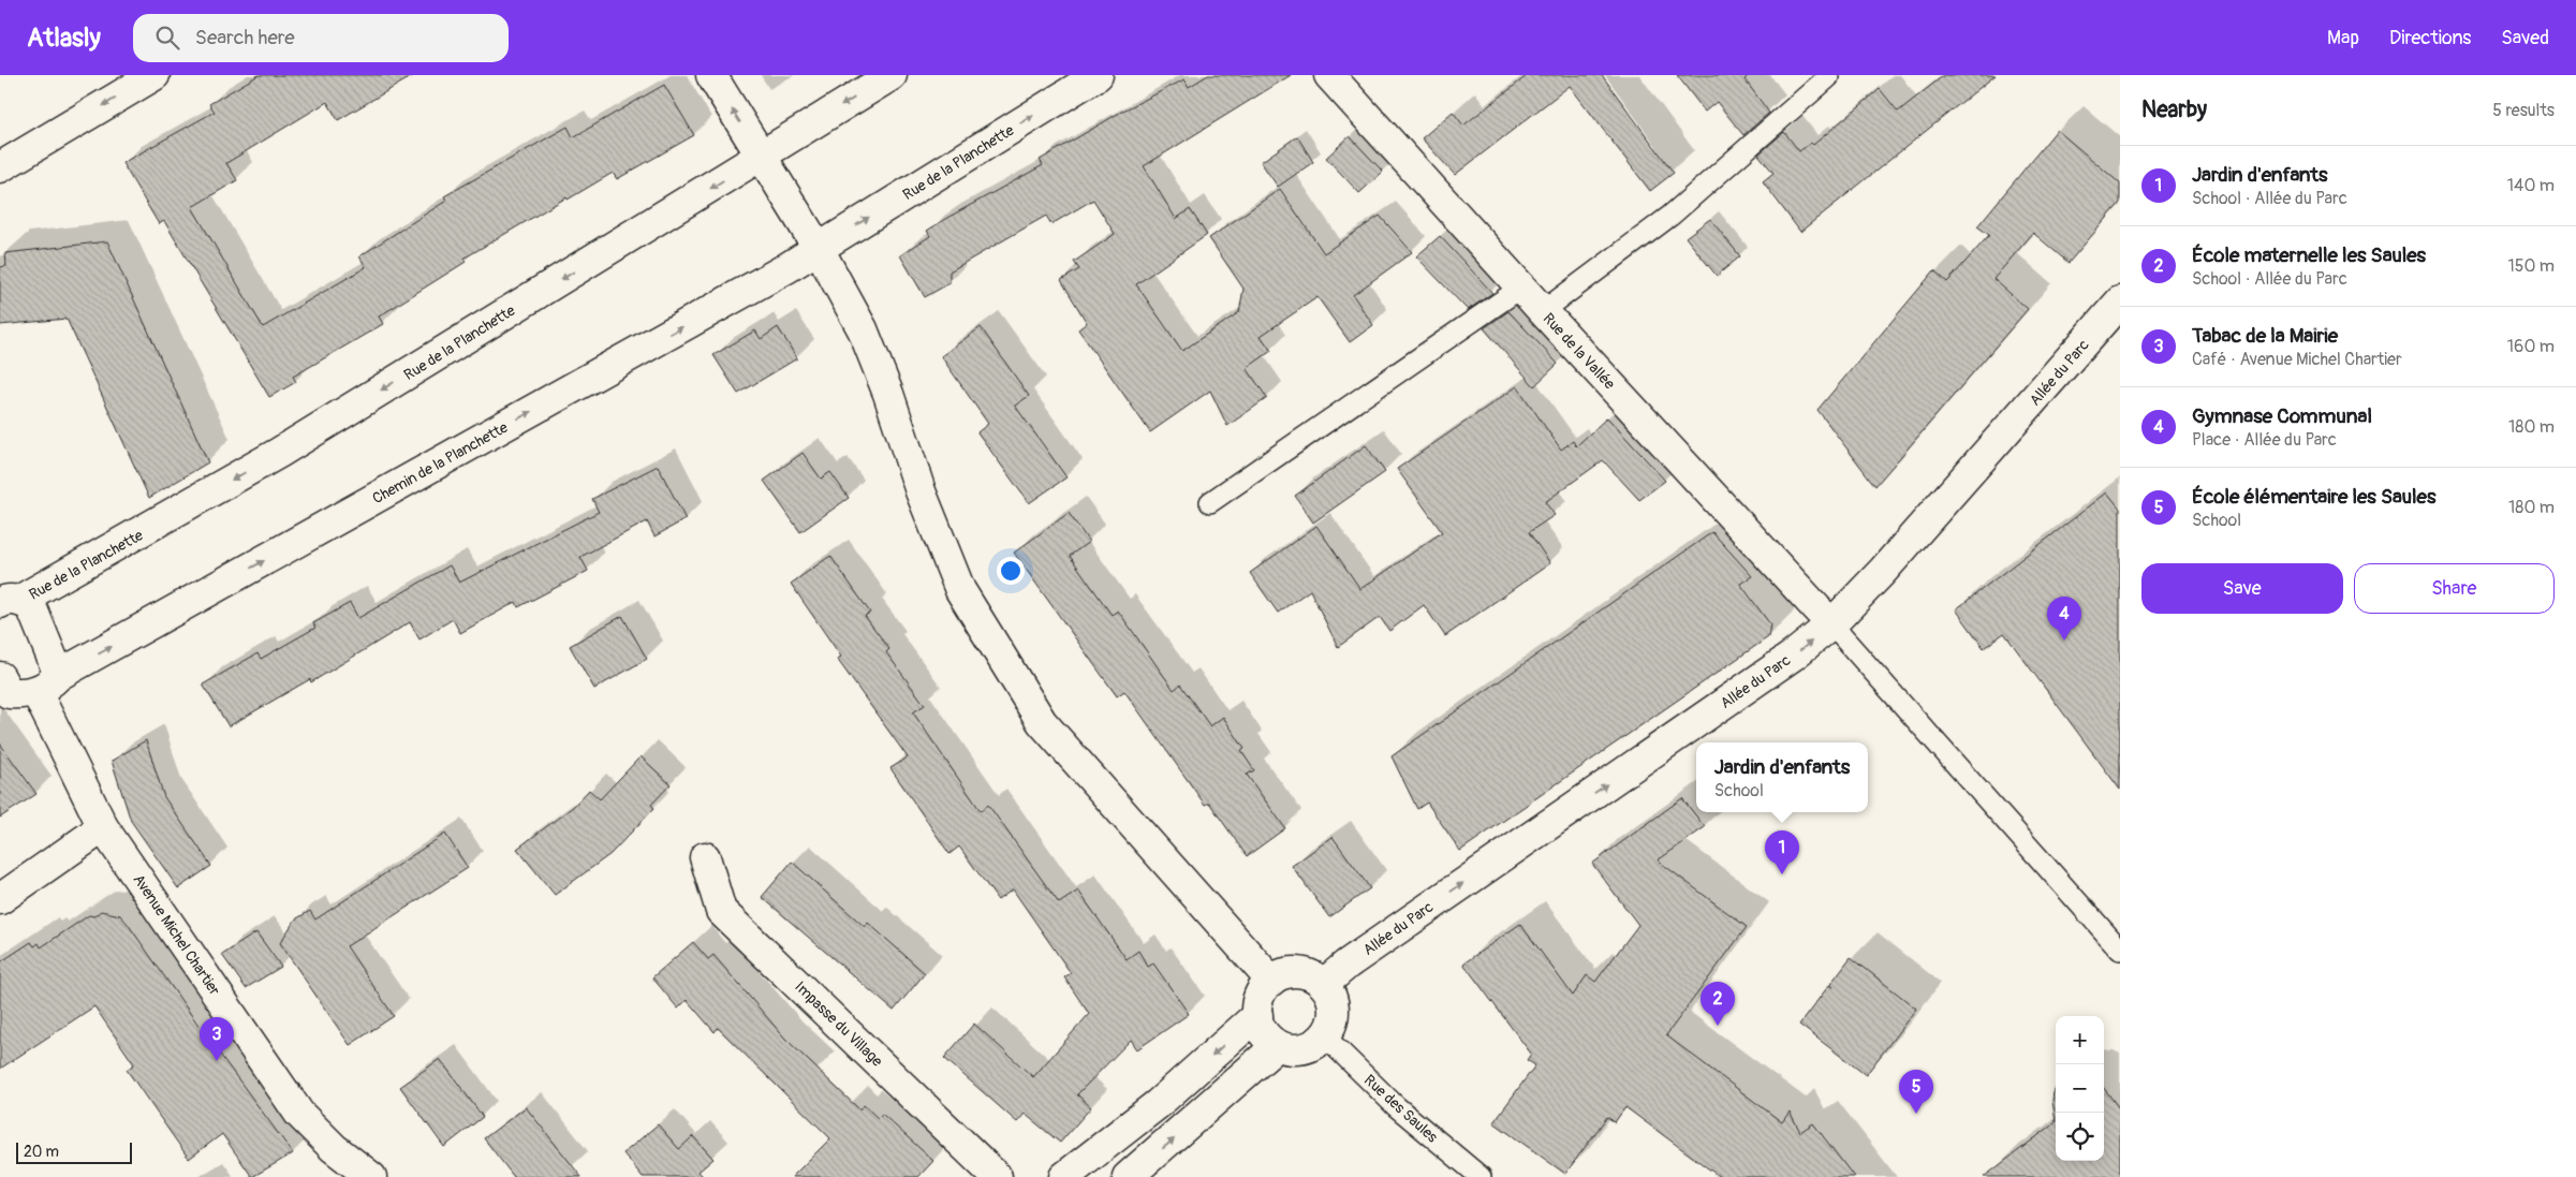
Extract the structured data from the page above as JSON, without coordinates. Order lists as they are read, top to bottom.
{
  "streets": {
    "street": [
      "Rue de la Planchette",
      "Rue de la Vallée",
      "Allée du Parc",
      "Chemin de la Planchette",
      "Avenue Michel Chartier",
      "Impasse du Village"
    ],
    "lane": ["Rue des Saules"]
  },
  "crossings": [
    ["Rue de la Planchette", "Chemin de la Planchette"],
    ["Rue de la Vallée", "Allée du Parc"],
    ["Allée du Parc", "Rue des Saules"]
  ],
  "one_way": ["Allée du Parc", "Chemin de la Planchette"],
  "scale_bar": "20 m",
  "page": {
    "header": "Atlasly",
    "search": "Search here",
    "nav": ["Map", "Directions", "Saved"],
    "heading": ["Nearby", "5 results"],
    "list": [
      {
        "mark": "1",
        "name": "Jardin d'enfants",
        "note": "School · Allée du Parc",
        "value": "140 m"
      },
      {
        "mark": "2",
        "name": "École maternelle les Saules",
        "note": "School · Allée du Parc",
        "value": "150 m"
      },
      {
        "mark": "3",
        "name": "Tabac de la Mairie",
        "note": "Café · Avenue Michel Chartier",
        "value": "160 m"
      },
      {
        "mark": "4",
        "name": "Gymnase Communal",
        "note": "Place · Allée du Parc",
        "value": "180 m"
      },
      {
        "mark": "5",
        "name": "École élémentaire les Saules",
        "note": "School",
        "value": "180 m"
      }
    ],
    "buttons": ["Save", "Share"],
    "pins": [
      "4",
      "1",
      "2",
      "3",
      "5"
    ],
    "popup": ["Jardin d'enfants", "School"],
    "map_buttons": ["+", "−"],
    "scale": "20 m"
  }
}
